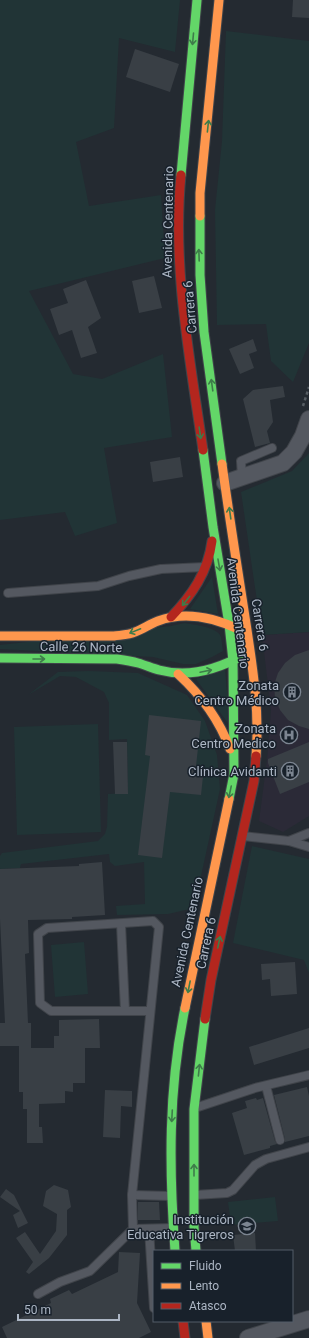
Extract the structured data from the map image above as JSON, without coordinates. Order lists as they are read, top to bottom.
{
  "streets": {
    "main road": ["Avenida Centenario", "Carrera 6", "Calle 26 Norte"]
  },
  "crossings": [
    ["Avenida Centenario", "Calle 26 Norte"],
    ["Carrera 6", "Calle 26 Norte"]
  ],
  "one_way": ["Avenida Centenario", "Carrera 6"],
  "places": {
    "building": ["Zonata Centro Médico", "Clínica Avidanti"],
    "hospital": ["Zonata Centro Medico"],
    "school or university": ["Institución Educativa Tigreros"]
  },
  "legend": ["Fluido", "Lento", "Atasco"],
  "scale_bar": "50 m"
}
